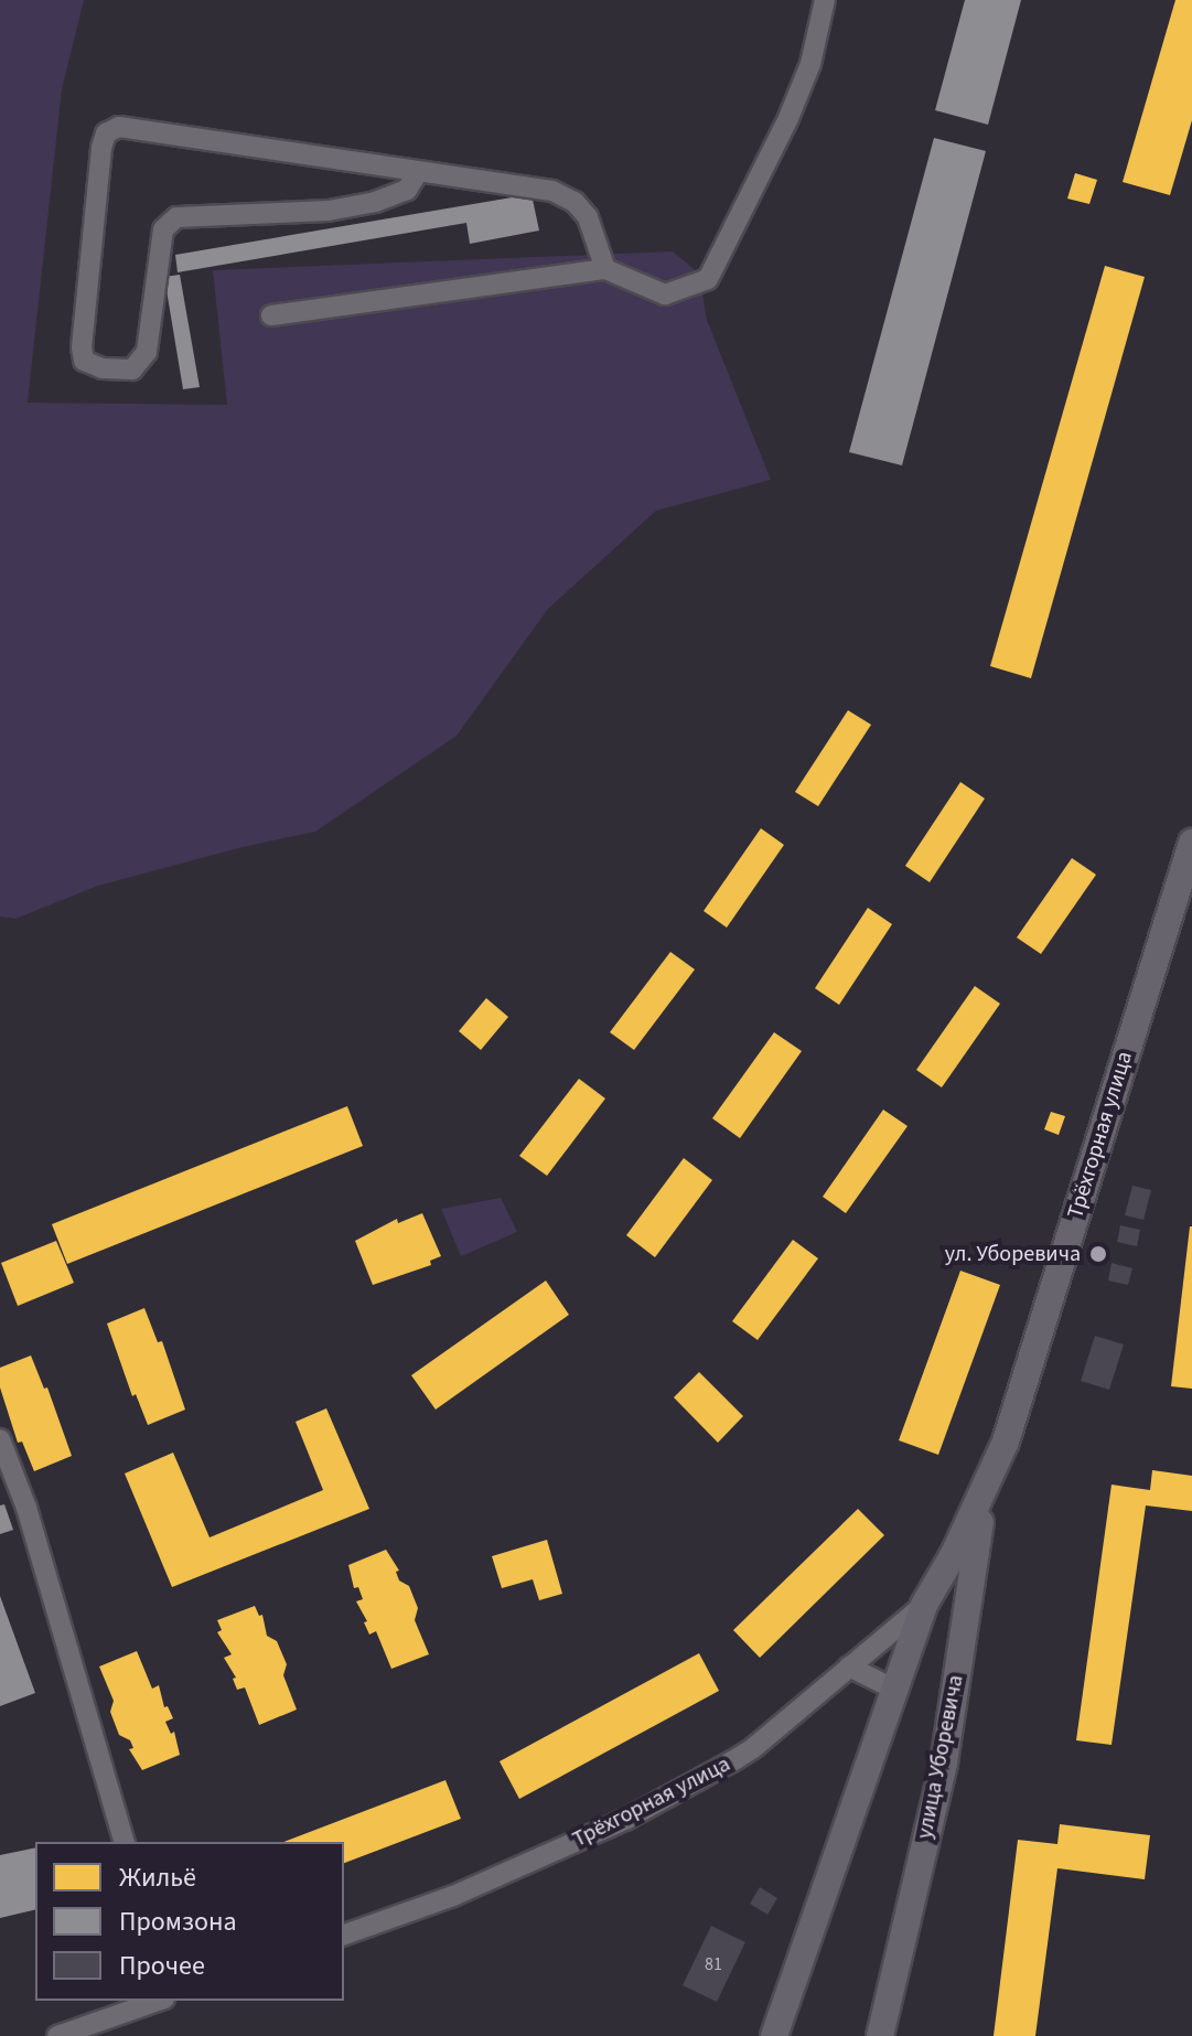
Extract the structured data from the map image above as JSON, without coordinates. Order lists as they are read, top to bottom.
{
  "streets": {
    "main road": ["Трёхгорная улица", "улица Уборевича"]
  },
  "crossings": [
    ["Трёхгорная улица", "улица Уборевича"]
  ],
  "places": ["ул. Уборевича"],
  "house_numbers": ["81"],
  "legend": ["Жильё", "Промзона", "Прочее"]
}
